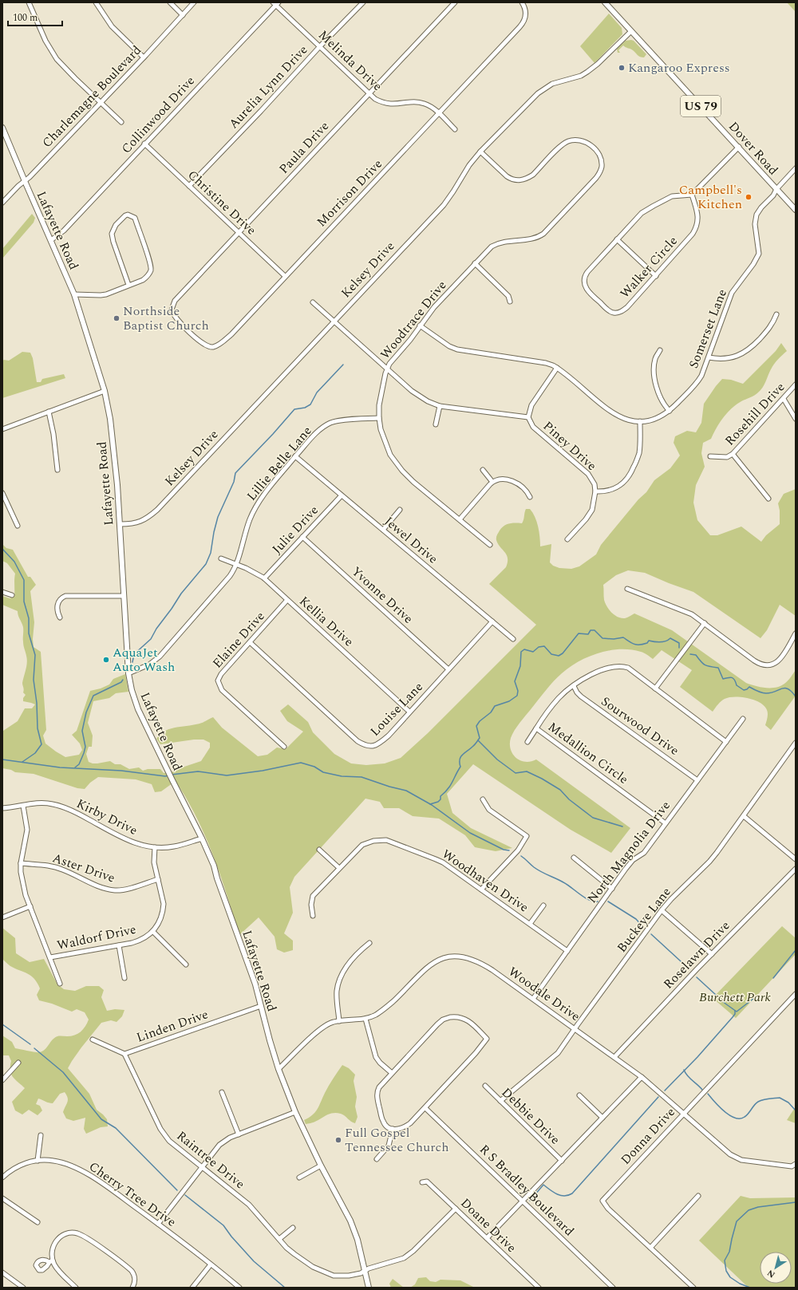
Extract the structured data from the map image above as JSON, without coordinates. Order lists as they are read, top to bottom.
{
  "streets": {
    "main road": ["US 79", "Dover Road", "Lafayette Road"],
    "street": [
      "Melinda Drive",
      "Aurelia Lynn Drive",
      "Charlemagne Boulevard",
      "Collinwood Drive",
      "Paula Drive",
      "Morrison Drive",
      "Christine Drive",
      "Walker Circle",
      "Kelsey Drive",
      "Woodtrace Drive",
      "Somerset Lane",
      "Rosehill Drive",
      "Piney Drive",
      "Lillie Belle Lane",
      "Julie Drive",
      "Jewel Drive",
      "Yvonne Drive",
      "Kellia Drive",
      "Elaine Drive",
      "Louise Lane",
      "Sourwood Drive",
      "Medallion Circle",
      "Kirby Drive",
      "North Magnolia Drive",
      "Aster Drive",
      "Woodhaven Drive",
      "Buckeye Lane",
      "Waldorf Drive",
      "Roselawn Drive",
      "Woodale Drive",
      "Linden Drive",
      "Debbie Drive",
      "Donna Drive",
      "Raintree Drive",
      "R S Bradley Boulevard",
      "Cherry Tree Drive",
      "Doane Drive"
    ]
  },
  "crossings": [
    ["Melinda Drive", "Aurelia Lynn Drive"],
    ["Melinda Drive", "Collinwood Drive"],
    ["Melinda Drive", "Paula Drive"],
    ["Melinda Drive", "Morrison Drive"],
    ["Aurelia Lynn Drive", "Christine Drive"],
    ["Charlemagne Boulevard", "Lafayette Road"],
    ["Collinwood Drive", "Christine Drive"],
    ["Collinwood Drive", "Lafayette Road"],
    ["Paula Drive", "Morrison Drive"],
    ["Paula Drive", "Christine Drive"],
    ["Dover Road", "Kelsey Drive"],
    ["Dover Road", "Somerset Lane"],
    ["Morrison Drive", "Christine Drive"],
    ["Lafayette Road", "Kelsey Drive"],
    ["Lafayette Road", "Lillie Belle Lane"],
    ["Lafayette Road", "Kirby Drive"],
    ["Lafayette Road", "Woodale Drive"],
    ["Lafayette Road", "Linden Drive"],
    ["Lafayette Road", "Raintree Drive"],
    ["Kelsey Drive", "Woodtrace Drive"],
    ["Woodtrace Drive", "Somerset Lane"],
    ["Woodtrace Drive", "Lillie Belle Lane"],
    ["Somerset Lane", "Piney Drive"],
    ["Lillie Belle Lane", "Jewel Drive"],
    ["Lillie Belle Lane", "Kellia Drive"],
    ["Julie Drive", "Jewel Drive"],
    ["Julie Drive", "Yvonne Drive"],
    ["Julie Drive", "Kellia Drive"],
    ["Jewel Drive", "Louise Lane"],
    ["Yvonne Drive", "Louise Lane"],
    ["Kellia Drive", "Elaine Drive"],
    ["Kellia Drive", "Louise Lane"],
    ["Elaine Drive", "Louise Lane"],
    ["Sourwood Drive", "Medallion Circle"],
    ["Sourwood Drive", "North Magnolia Drive"],
    ["Medallion Circle", "North Magnolia Drive"],
    ["Kirby Drive", "Waldorf Drive"],
    ["North Magnolia Drive", "Woodhaven Drive"],
    ["North Magnolia Drive", "Woodale Drive"],
    ["Aster Drive", "Waldorf Drive"],
    ["Buckeye Lane", "Woodale Drive"],
    ["Buckeye Lane", "Debbie Drive"],
    ["Roselawn Drive", "Woodale Drive"],
    ["Woodale Drive", "Donna Drive"],
    ["Linden Drive", "Raintree Drive"],
    ["Raintree Drive", "Doane Drive"]
  ],
  "parks": ["Burchett Park"],
  "places": [
    "Kangaroo Express",
    "Campbell's Kitchen",
    "Northside Baptist Church",
    "AquaJet Auto Wash",
    "Full Gospel Tennessee Church"
  ],
  "scale_bar": "100 m",
  "north": "bottom left"
}
